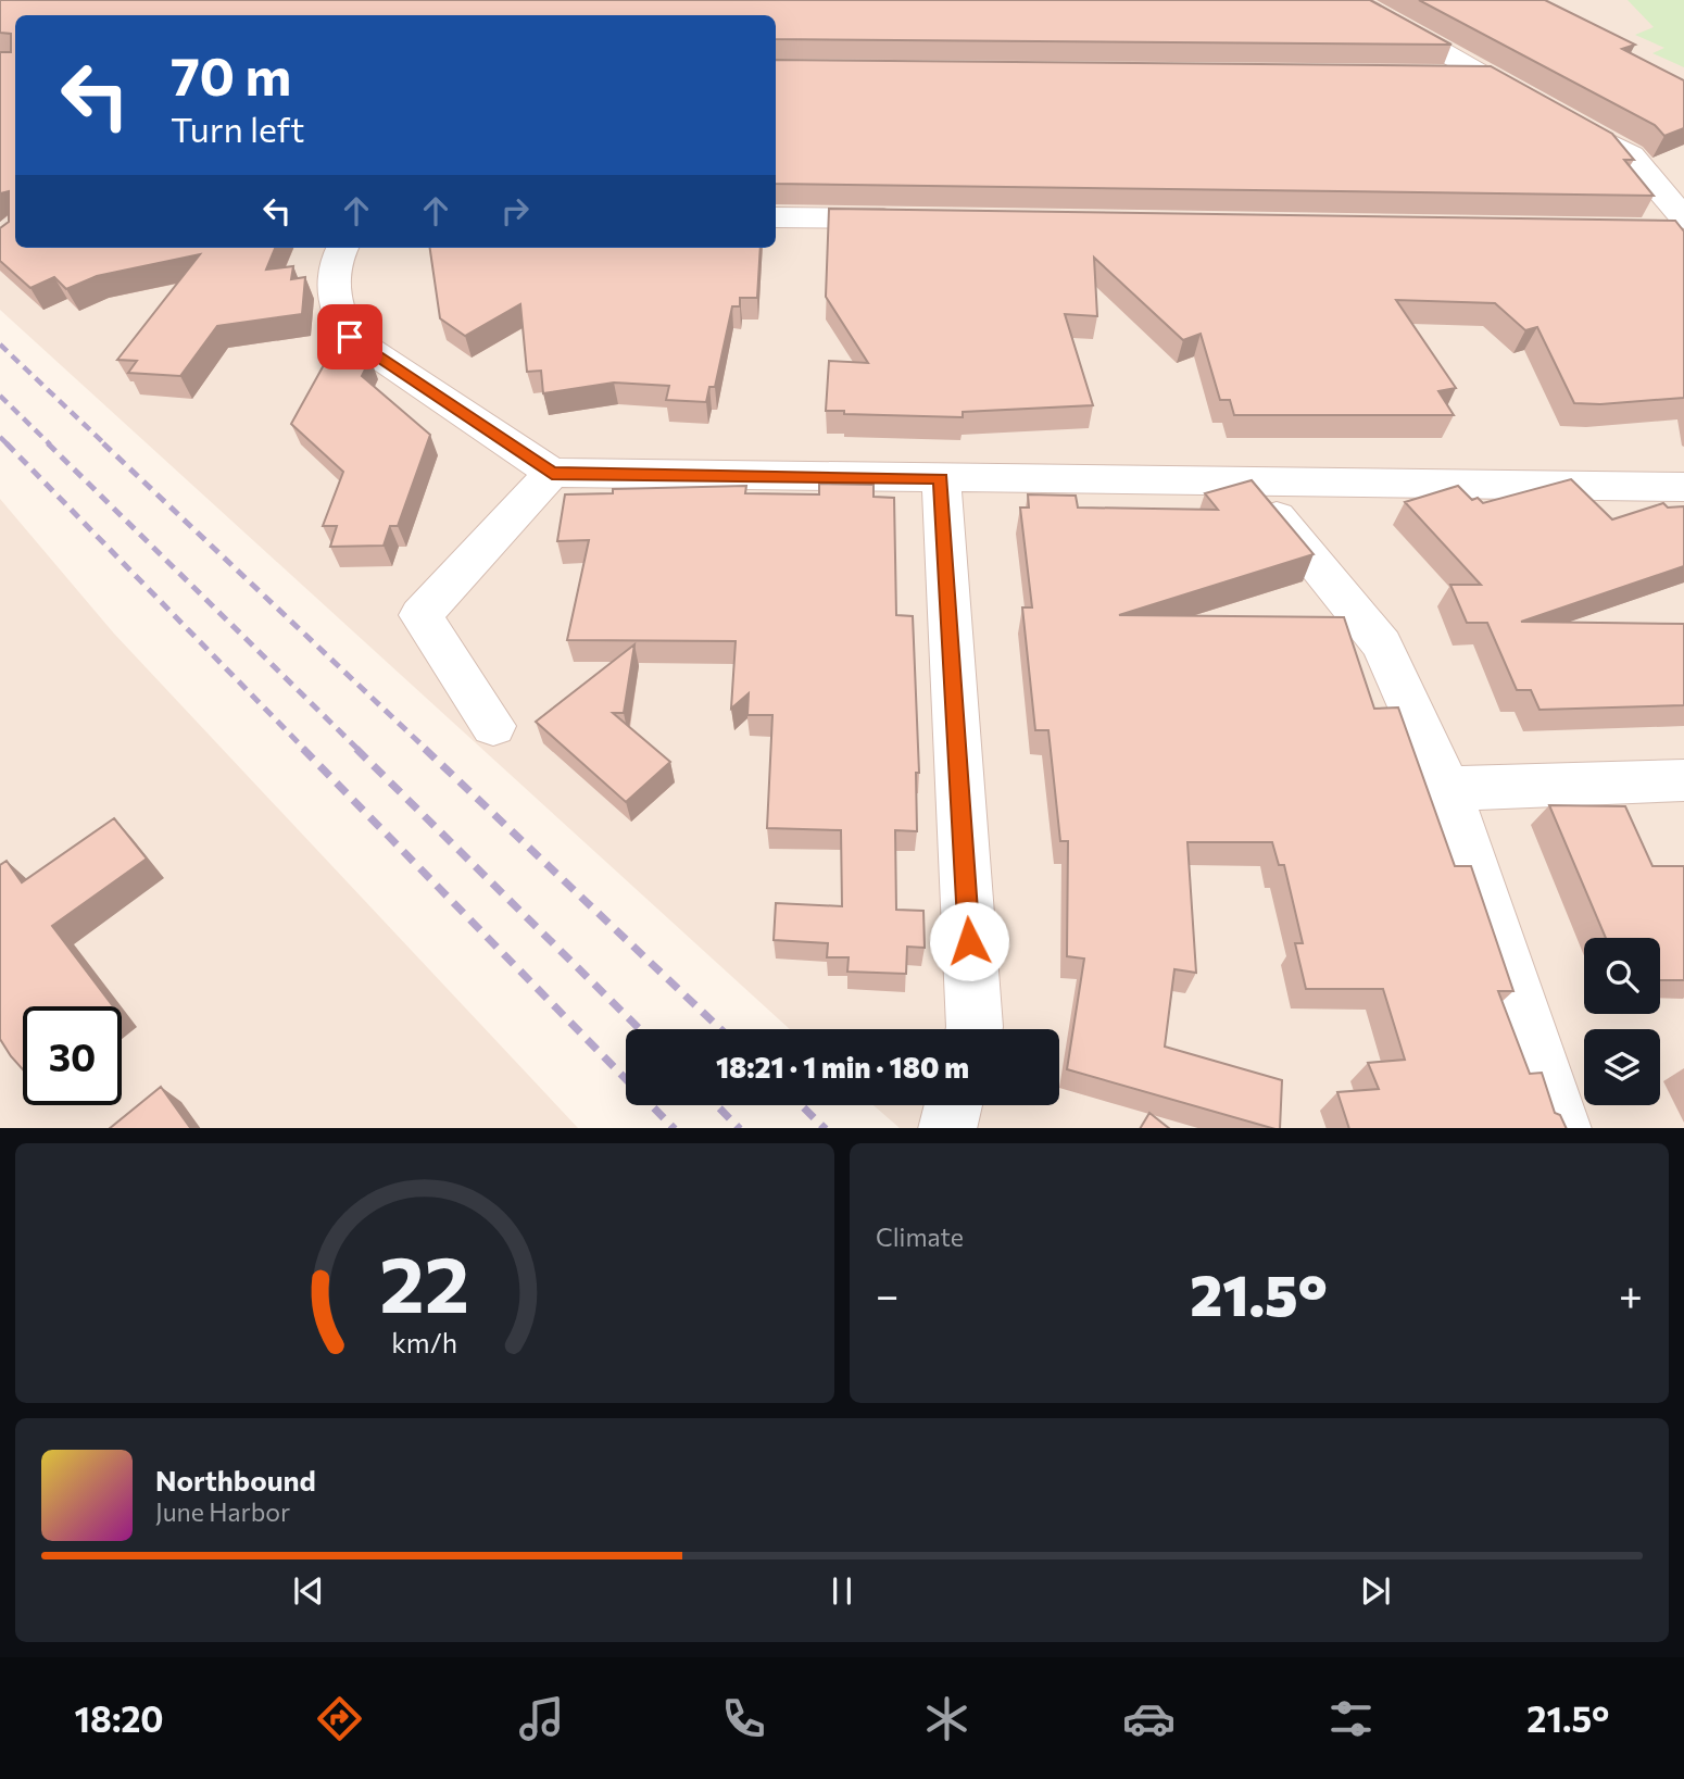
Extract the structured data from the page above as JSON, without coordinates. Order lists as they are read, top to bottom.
{
  "page": {
    "turn": ["70 m", "Turn left"],
    "limit": "30",
    "trip": "18:21 · 1 min · 180 m",
    "tile": "Climate",
    "heat": ["−", "21.5°", "+"],
    "song": ["Northbound", "June Harbor"],
    "tabs": ["18:20", "21.5°"],
    "gauge": ["22", "km/h"]
  }
}
